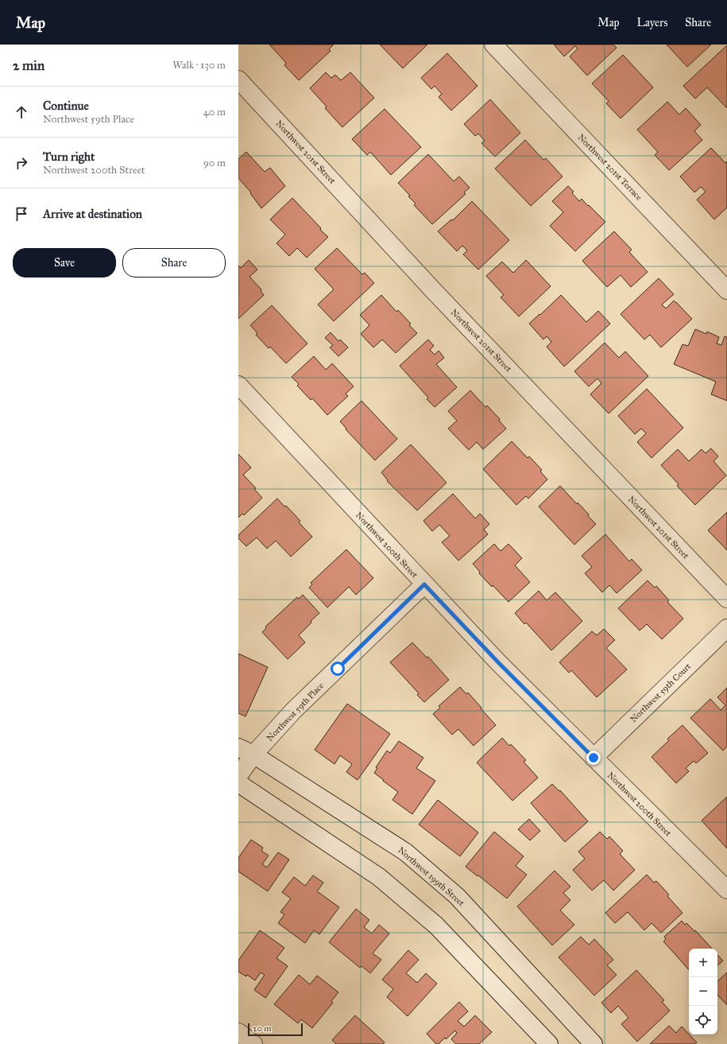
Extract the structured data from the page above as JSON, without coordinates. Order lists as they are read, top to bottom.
{
  "streets": {
    "street": [
      "Northwest 201st Street",
      "Northwest 201st Terrace",
      "Northwest 200th Street",
      "Northwest 59th Court",
      "Northwest 59th Place",
      "Northwest 199th Street"
    ]
  },
  "crossings": [
    ["Northwest 200th Street", "Northwest 59th Court"],
    ["Northwest 200th Street", "Northwest 59th Place"],
    ["Northwest 59th Place", "Northwest 199th Street"]
  ],
  "scale_bar": "20 m",
  "page": {
    "header": "Map",
    "nav": ["Map", "Layers", "Share"],
    "heading": ["2 min", "Walk · 130 m"],
    "list": [
      ["Continue", "Northwest 59th Place", "40 m"],
      ["Turn right", "Northwest 200th Street", "90 m"],
      "Arrive at destination"
    ],
    "buttons": ["Save", "Share"],
    "map_buttons": ["+", "−"],
    "scale": "20 m"
  }
}
